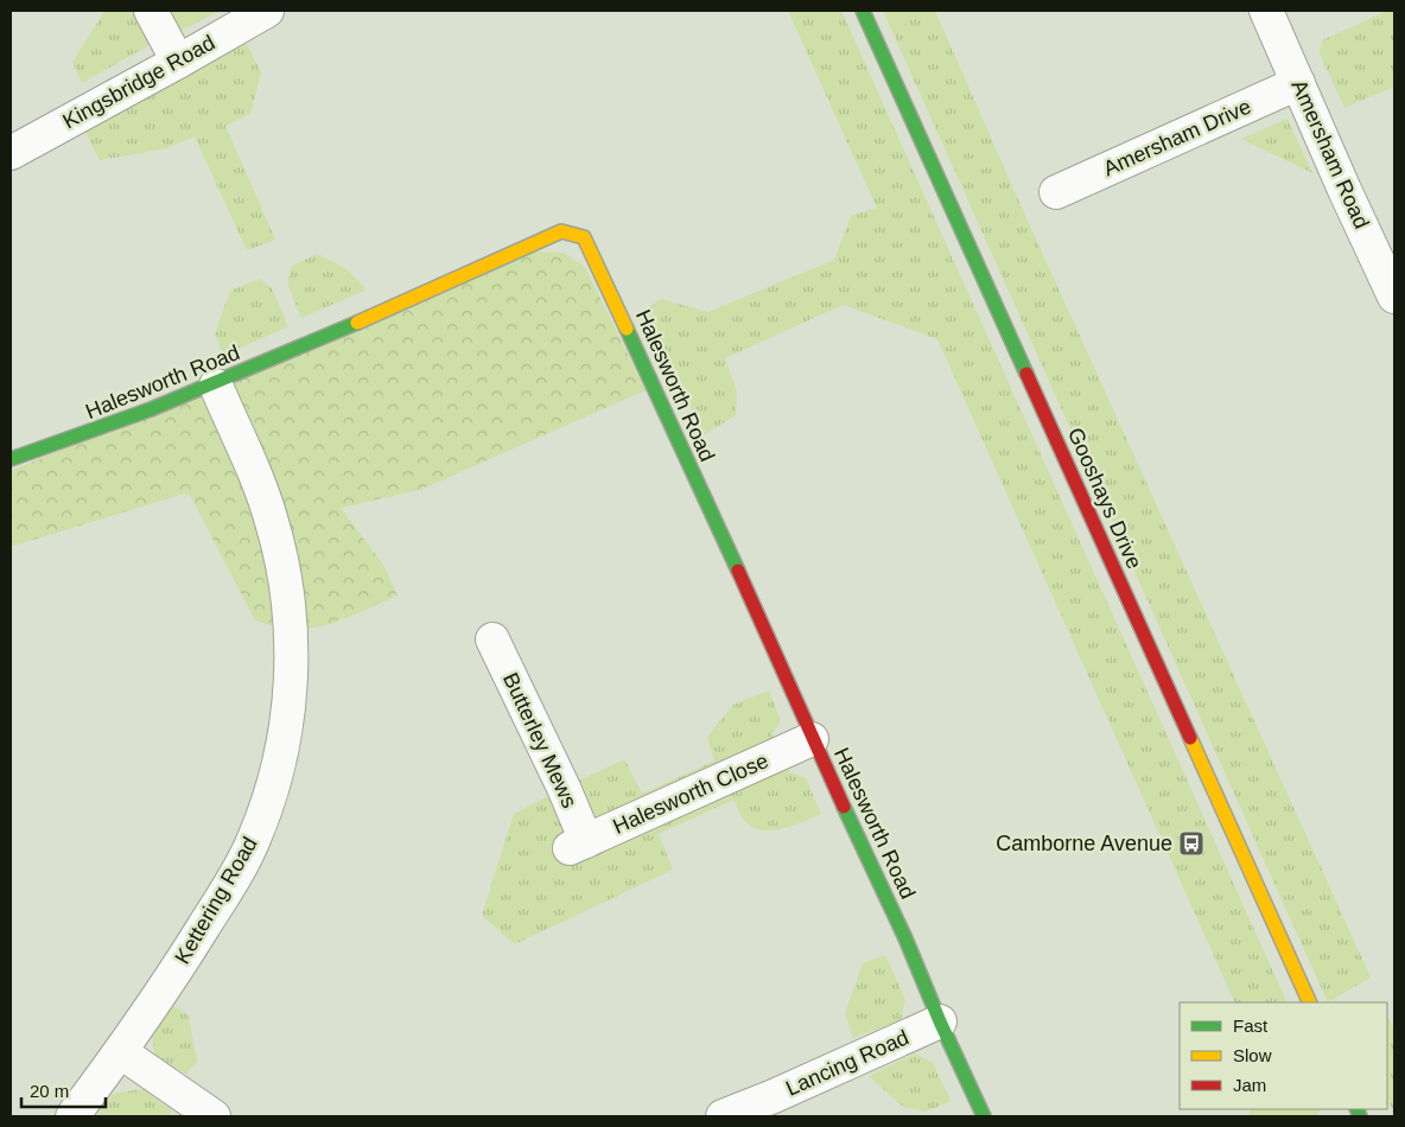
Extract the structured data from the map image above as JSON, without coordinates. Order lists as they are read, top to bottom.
{
  "streets": {
    "street": [
      "Kingsbridge Road",
      "Amersham Drive",
      "Amersham Road",
      "Halesworth Road",
      "Gooshays Drive",
      "Butterley Mews",
      "Halesworth Close",
      "Kettering Road",
      "Lancing Road"
    ]
  },
  "crossings": [
    ["Amersham Drive", "Amersham Road"],
    ["Halesworth Road", "Halesworth Close"],
    ["Halesworth Road", "Kettering Road"],
    ["Halesworth Road", "Lancing Road"],
    ["Butterley Mews", "Halesworth Close"]
  ],
  "places": {
    "bus stop": ["Camborne Avenue"]
  },
  "legend": ["Fast", "Slow", "Jam"],
  "scale_bar": "20 m"
}
